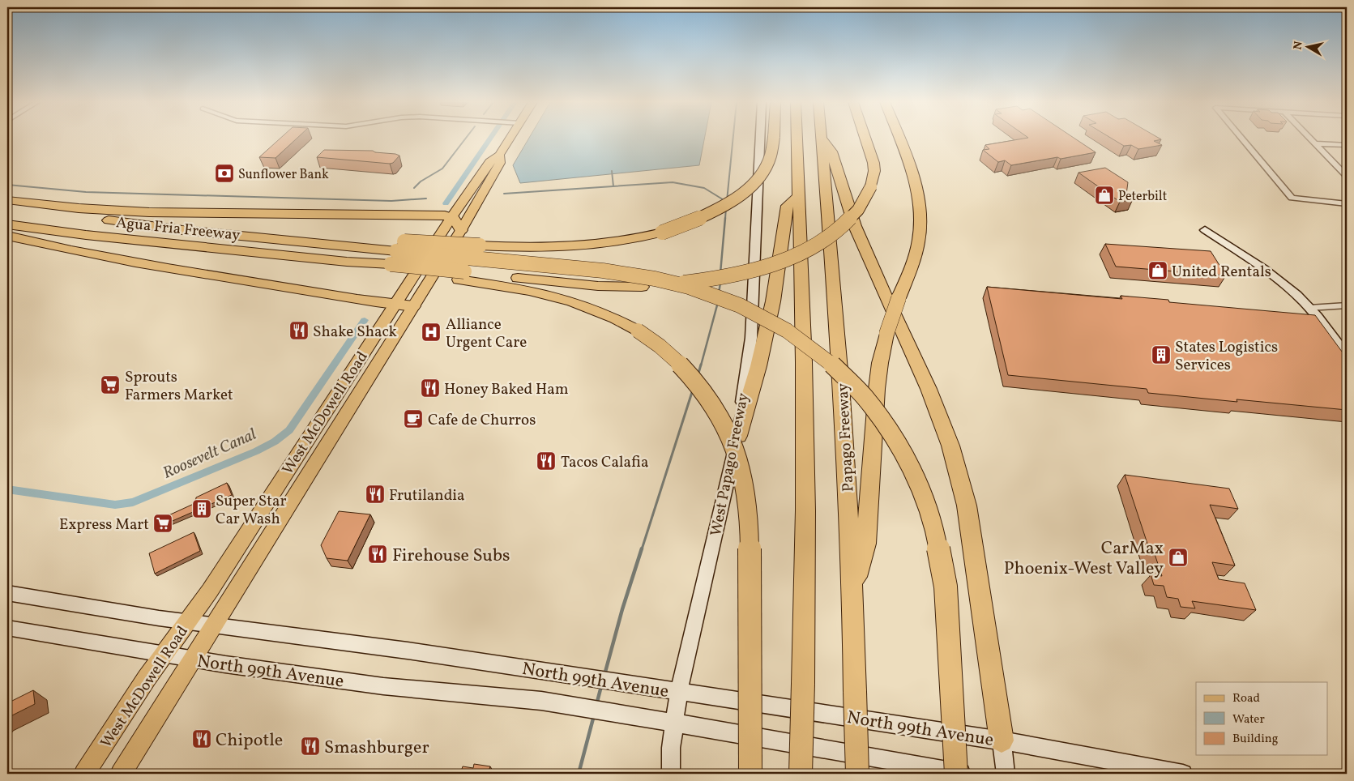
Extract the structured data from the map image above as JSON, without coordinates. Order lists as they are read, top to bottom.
{
  "streets": {
    "highway": ["Agua Fria Freeway", "Papago Freeway"],
    "main road": ["West McDowell Road", "West Papago Freeway", "North 99th Avenue"]
  },
  "crossings": [
    ["West McDowell Road", "North 99th Avenue"],
    ["West Papago Freeway", "North 99th Avenue"]
  ],
  "water": ["Roosevelt Canal"],
  "places": {
    "bank": ["Sunflower Bank"],
    "shop": ["Peterbilt", "United Rentals", "CarMax Phoenix-West Valley"],
    "restaurant": [
      "Shake Shack",
      "Honey Baked Ham",
      "Tacos Calafia",
      "Frutilandia",
      "Firehouse Subs",
      "Chipotle",
      "Smashburger"
    ],
    "hospital": ["Alliance Urgent Care"],
    "building": ["States Logistics Services", "Super Star Car Wash"],
    "supermarket": ["Sprouts Farmers Market", "Express Mart"],
    "cafe": ["Cafe de Churros"]
  },
  "legend": ["Road", "Water", "Building"],
  "north": "left"
}
